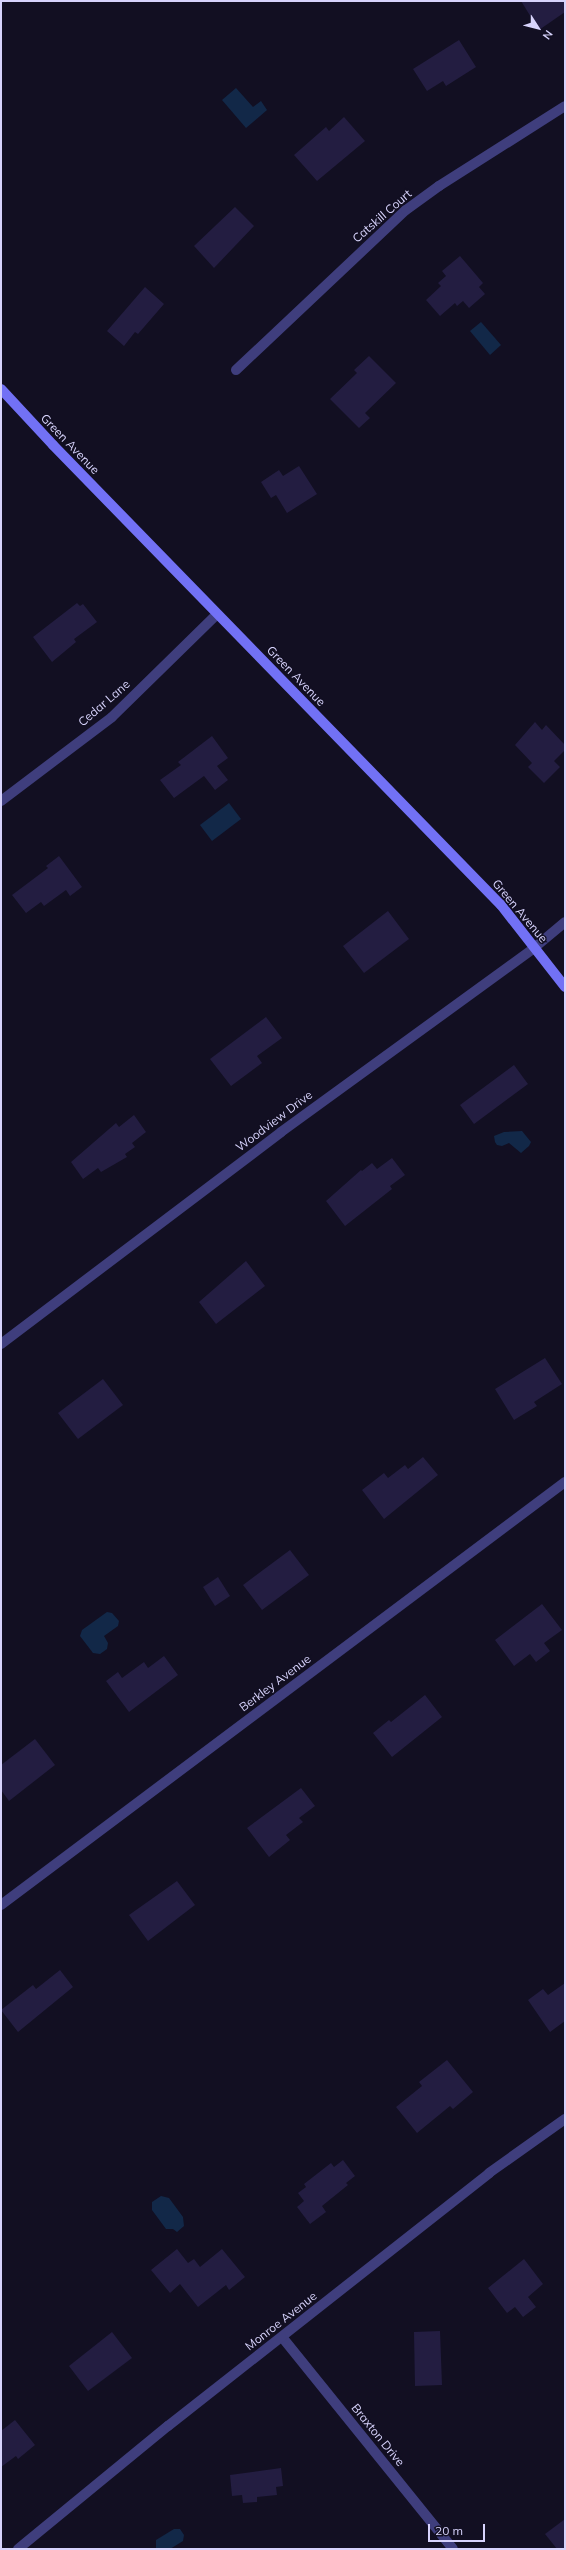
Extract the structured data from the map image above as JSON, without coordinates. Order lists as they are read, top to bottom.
{
  "streets": {
    "street": [
      "Catskill Court",
      "Green Avenue",
      "Cedar Lane",
      "Woodview Drive",
      "Berkley Avenue",
      "Monroe Avenue",
      "Braxton Drive"
    ]
  },
  "crossings": [
    ["Green Avenue", "Cedar Lane"],
    ["Green Avenue", "Woodview Drive"],
    ["Monroe Avenue", "Braxton Drive"]
  ],
  "scale_bar": "20 m",
  "north": "bottom right"
}
